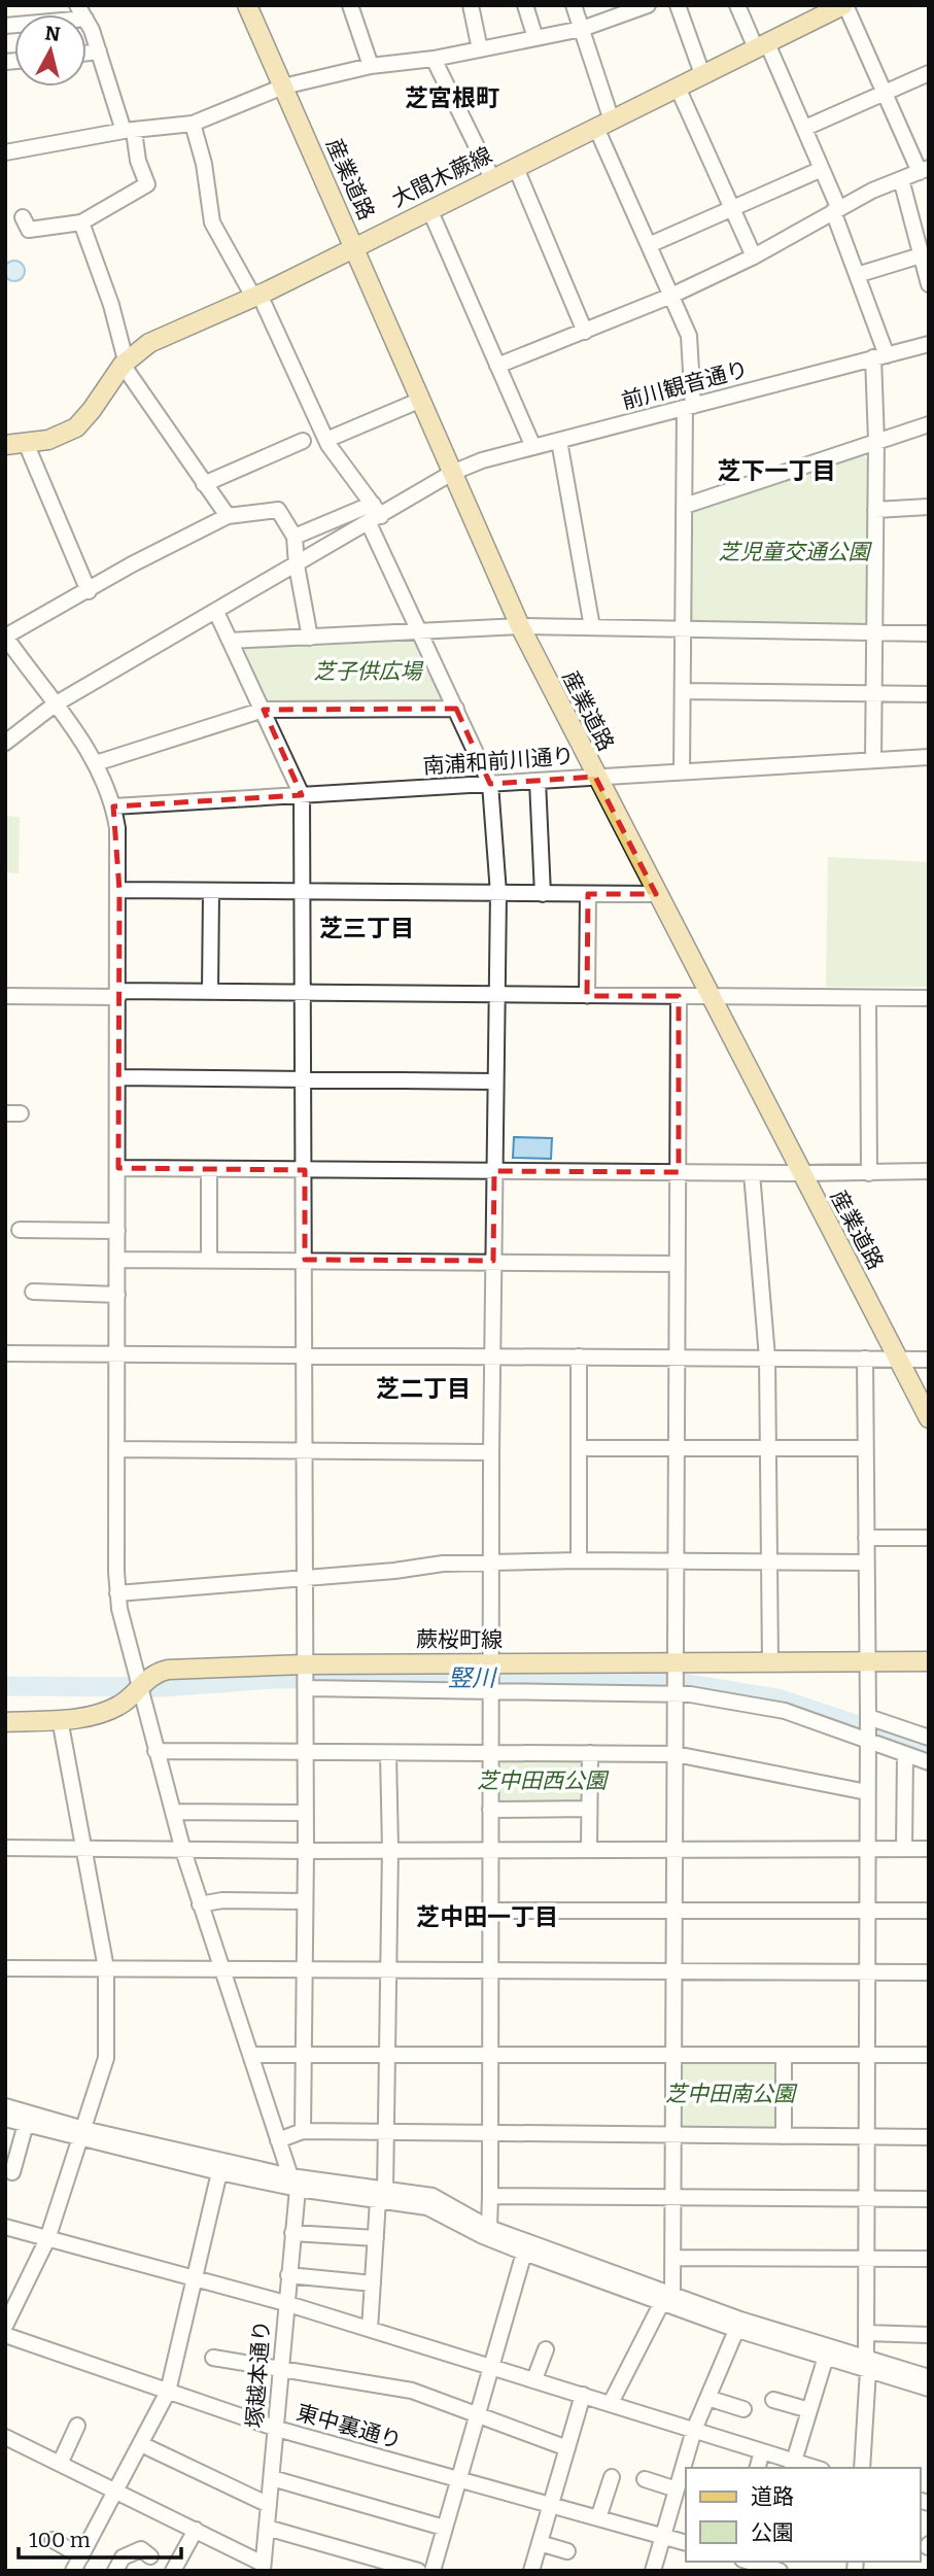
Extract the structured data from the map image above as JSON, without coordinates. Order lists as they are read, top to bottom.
{
  "streets": {
    "main road": ["大間木蕨線", "産業道路", "蕨桜町線"],
    "street": [
      "前川観音通り",
      "南浦和前川通り",
      "塚越本通り",
      "東中裏通り"
    ]
  },
  "crossings": [
    ["大間木蕨線", "産業道路"],
    ["産業道路", "前川観音通り"],
    ["産業道路", "南浦和前川通り"],
    ["塚越本通り", "東中裏通り"]
  ],
  "districts": [
    "芝宮根町",
    "芝下一丁目",
    "芝三丁目",
    "芝二丁目",
    "芝中田一丁目"
  ],
  "water": ["竪川"],
  "parks": [
    "芝児童交通公園",
    "芝子供広場",
    "芝中田西公園",
    "芝中田南公園"
  ],
  "legend": ["道路", "公園"],
  "scale_bar": "100 m",
  "north": "top"
}
